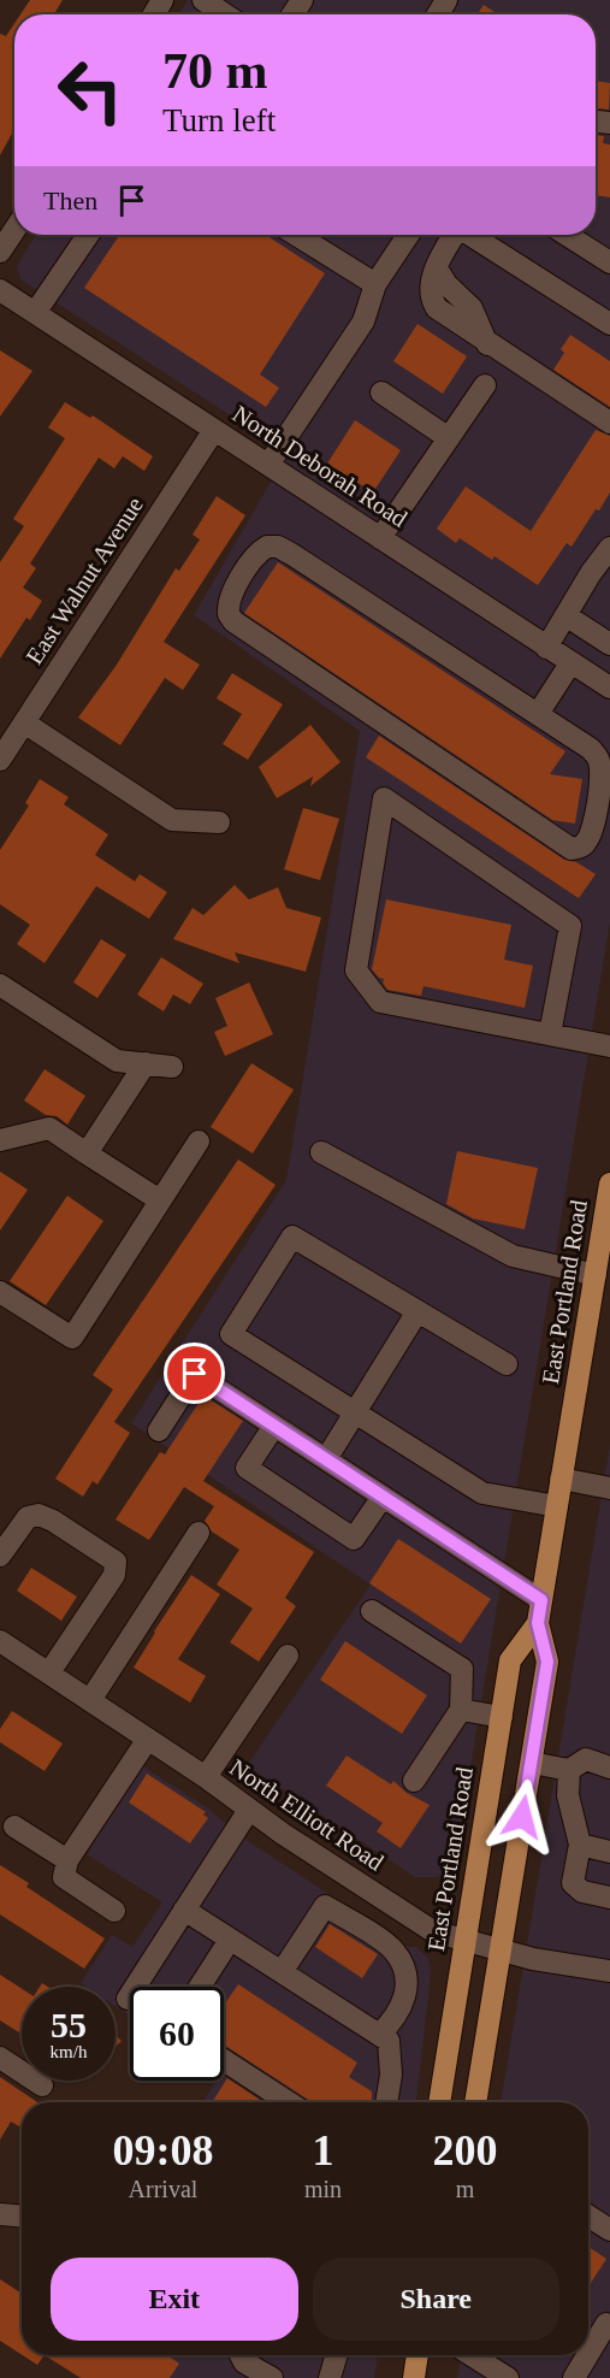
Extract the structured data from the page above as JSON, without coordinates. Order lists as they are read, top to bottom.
{
  "streets": {
    "main road": ["East Portland Road"],
    "street": ["North Deborah Road", "East Walnut Avenue", "North Elliott Road"]
  },
  "crossings": [
    ["North Deborah Road", "East Walnut Avenue"],
    ["East Portland Road", "North Elliott Road"]
  ],
  "page": {
    "turn": ["70 m", "Turn left"],
    "then": "Then",
    "speed": "55 km/h",
    "limit": "60",
    "eta": [
      "09:08",
      "Arrival",
      "1",
      "min",
      "200",
      "m"
    ],
    "buttons": ["Exit", "Share"]
  }
}
